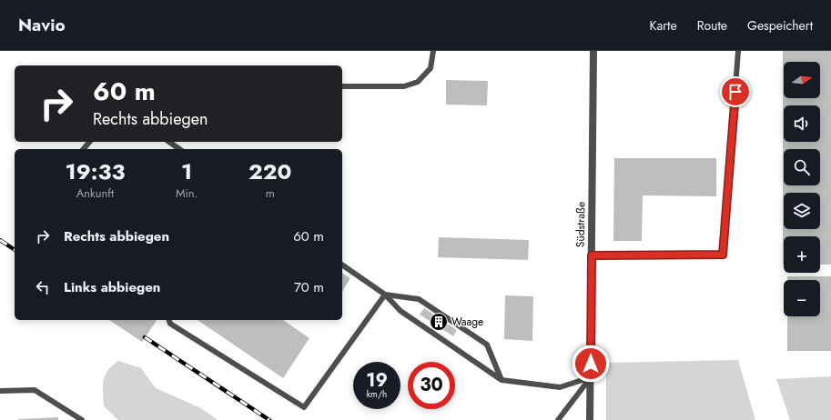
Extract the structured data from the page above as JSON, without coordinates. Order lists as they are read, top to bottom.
{
  "streets": {
    "street": ["Südstraße"]
  },
  "places": {
    "building": ["Waage"]
  },
  "north": "right",
  "page": {
    "header": "Navio",
    "nav": ["Karte", "Route", "Gespeichert"],
    "map_buttons": ["+", "−"],
    "turn": ["60 m", "Rechts abbiegen"],
    "eta": [
      "19:33",
      "Ankunft",
      "1",
      "Min.",
      "220",
      "m"
    ],
    "list": [
      {
        "name": "Rechts abbiegen",
        "value": "60 m"
      },
      {
        "name": "Links abbiegen",
        "value": "70 m"
      }
    ],
    "speed": "19 km/h",
    "limit": "30"
  }
}
